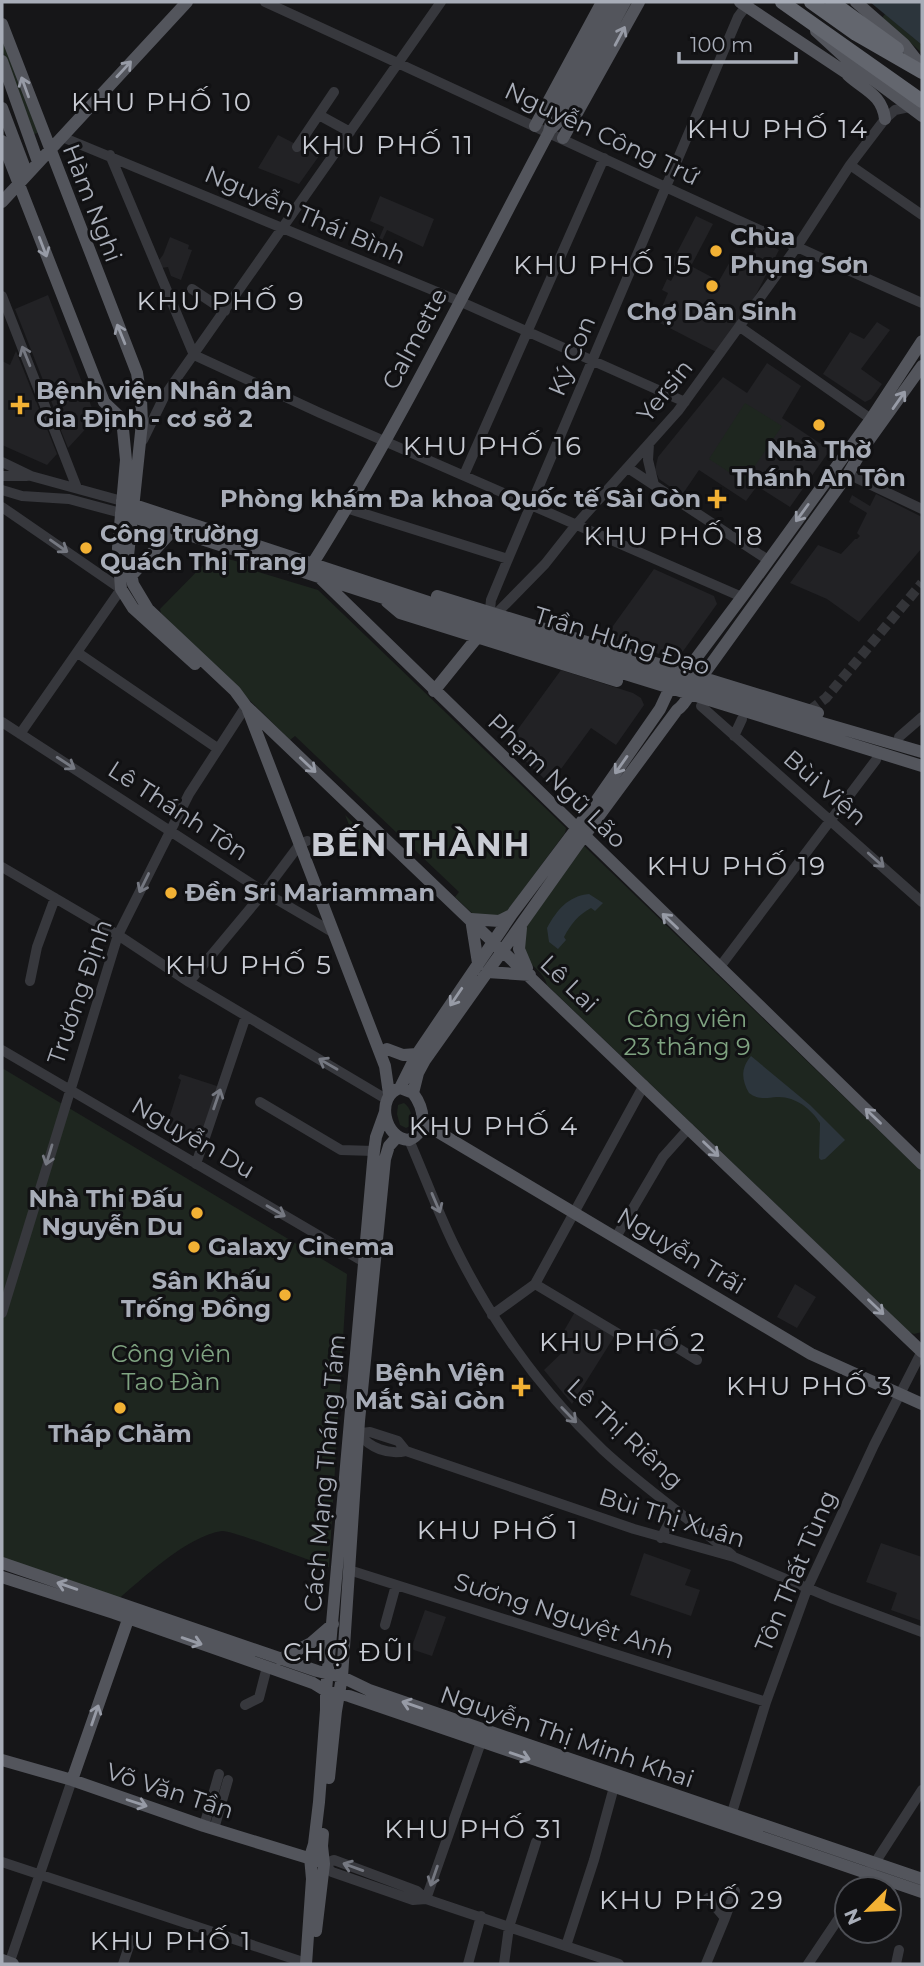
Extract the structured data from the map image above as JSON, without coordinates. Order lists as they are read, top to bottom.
{
  "streets": {
    "main road": [
      "Hàm Nghi",
      "Calmette",
      "Yersin",
      "Trần Hưng Đạo",
      "Phạm Ngũ Lão",
      "Lê Lai",
      "Nguyễn Trãi",
      "Cách Mạng Tháng Tám",
      "Nguyễn Thị Minh Khai",
      "Võ Văn Tần"
    ],
    "street": [
      "Nguyễn Công Trứ",
      "Nguyễn Thái Bình",
      "Ký Con",
      "Bùi Viện",
      "Lê Thánh Tôn",
      "Trương Định",
      "Nguyễn Du",
      "Lê Thị Riêng",
      "Bùi Thị Xuân",
      "Tôn Thất Tùng",
      "Sương Nguyệt Anh"
    ]
  },
  "crossings": [
    ["Nguyễn Công Trứ", "Calmette"],
    ["Nguyễn Công Trứ", "Ký Con"],
    ["Nguyễn Công Trứ", "Yersin"],
    ["Nguyễn Thái Bình", "Calmette"],
    ["Nguyễn Thái Bình", "Ký Con"],
    ["Nguyễn Thái Bình", "Yersin"],
    ["Calmette", "Trần Hưng Đạo"],
    ["Ký Con", "Yersin"],
    ["Ký Con", "Trần Hưng Đạo"],
    ["Yersin", "Trần Hưng Đạo"],
    ["Yersin", "Phạm Ngũ Lão"],
    ["Trần Hưng Đạo", "Phạm Ngũ Lão"],
    ["Trần Hưng Đạo", "Bùi Viện"],
    ["Lê Thánh Tôn", "Trương Định"],
    ["Lê Lai", "Trương Định"],
    ["Lê Lai", "Tôn Thất Tùng"],
    ["Trương Định", "Nguyễn Du"],
    ["Nguyễn Du", "Cách Mạng Tháng Tám"],
    ["Nguyễn Trãi", "Lê Thị Riêng"],
    ["Nguyễn Trãi", "Cách Mạng Tháng Tám"],
    ["Nguyễn Trãi", "Tôn Thất Tùng"],
    ["Lê Thị Riêng", "Cách Mạng Tháng Tám"],
    ["Lê Thị Riêng", "Bùi Thị Xuân"],
    ["Cách Mạng Tháng Tám", "Bùi Thị Xuân"],
    ["Cách Mạng Tháng Tám", "Sương Nguyệt Anh"],
    ["Cách Mạng Tháng Tám", "Nguyễn Thị Minh Khai"],
    ["Cách Mạng Tháng Tám", "Võ Văn Tần"],
    ["Bùi Thị Xuân", "Tôn Thất Tùng"],
    ["Tôn Thất Tùng", "Sương Nguyệt Anh"],
    ["Tôn Thất Tùng", "Nguyễn Thị Minh Khai"]
  ],
  "one_way": [
    "Phạm Ngũ Lão",
    "Bùi Viện",
    "Lê Thánh Tôn",
    "Trương Định",
    "Lê Thị Riêng"
  ],
  "districts": [
    "KHU PHỐ 10",
    "KHU PHỐ 14",
    "KHU PHỐ 11",
    "KHU PHỐ 15",
    "KHU PHỐ 9",
    "KHU PHỐ 16",
    "KHU PHỐ 18",
    "BẾN THÀNH",
    "KHU PHỐ 19",
    "KHU PHỐ 5",
    "KHU PHỐ 4",
    "KHU PHỐ 2",
    "KHU PHỐ 3",
    "KHU PHỐ 1",
    "CHỢ ĐŨI",
    "KHU PHỐ 31",
    "KHU PHỐ 29",
    "KHU PHỐ 1"
  ],
  "parks": ["Công viên 23 tháng 9", "Công viên Tao Đàn"],
  "places": {
    "other": [
      "Chùa Phụng Sơn",
      "Chợ Dân Sinh",
      "Nhà Thờ Thánh An Tôn",
      "Công trường Quách Thị Trang",
      "Đền Sri Mariamman",
      "Nhà Thi Đấu Nguyễn Du",
      "Galaxy Cinema",
      "Sân Khấu Trống Đồng",
      "Tháp Chăm"
    ],
    "health": ["Bệnh viện Nhân dân Gia Định - cơ sở 2", "Phòng khám Đa khoa Quốc tế Sài Gòn", "Bệnh Viện Mắt Sài Gòn"]
  },
  "scale_bar": "100 m",
  "north": "bottom left"
}
